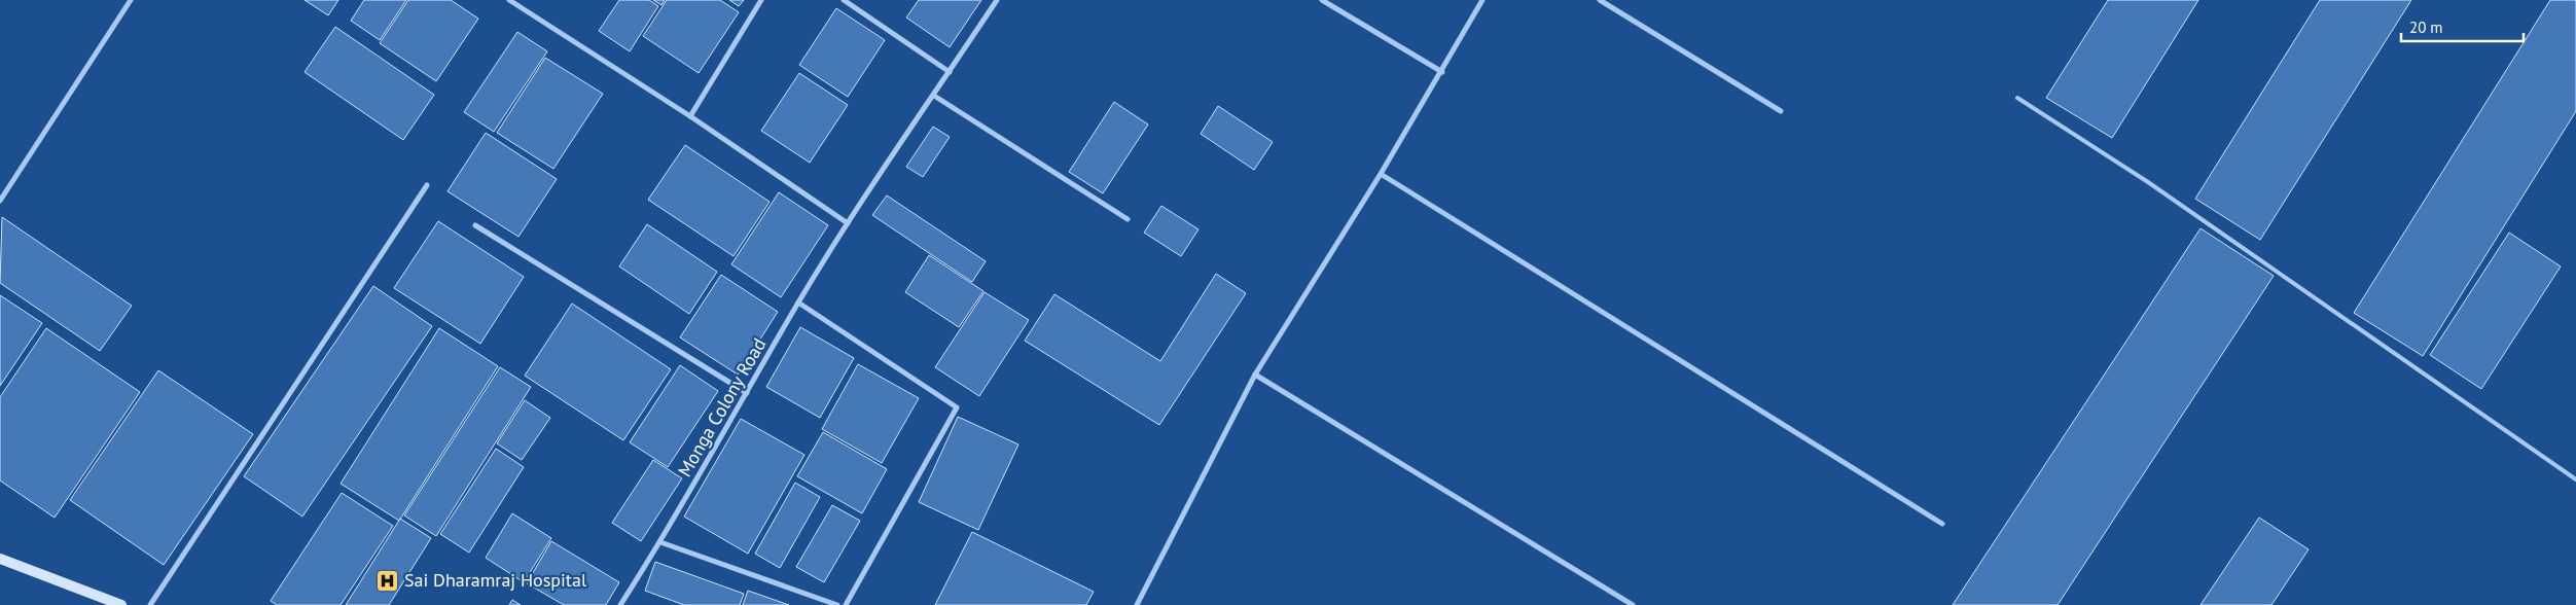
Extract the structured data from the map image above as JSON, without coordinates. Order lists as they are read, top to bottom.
{
  "streets": {
    "street": ["Monga Colony Road"]
  },
  "places": {
    "hospital": ["Sai Dharamraj Hospital"]
  },
  "scale_bar": "20 m"
}
